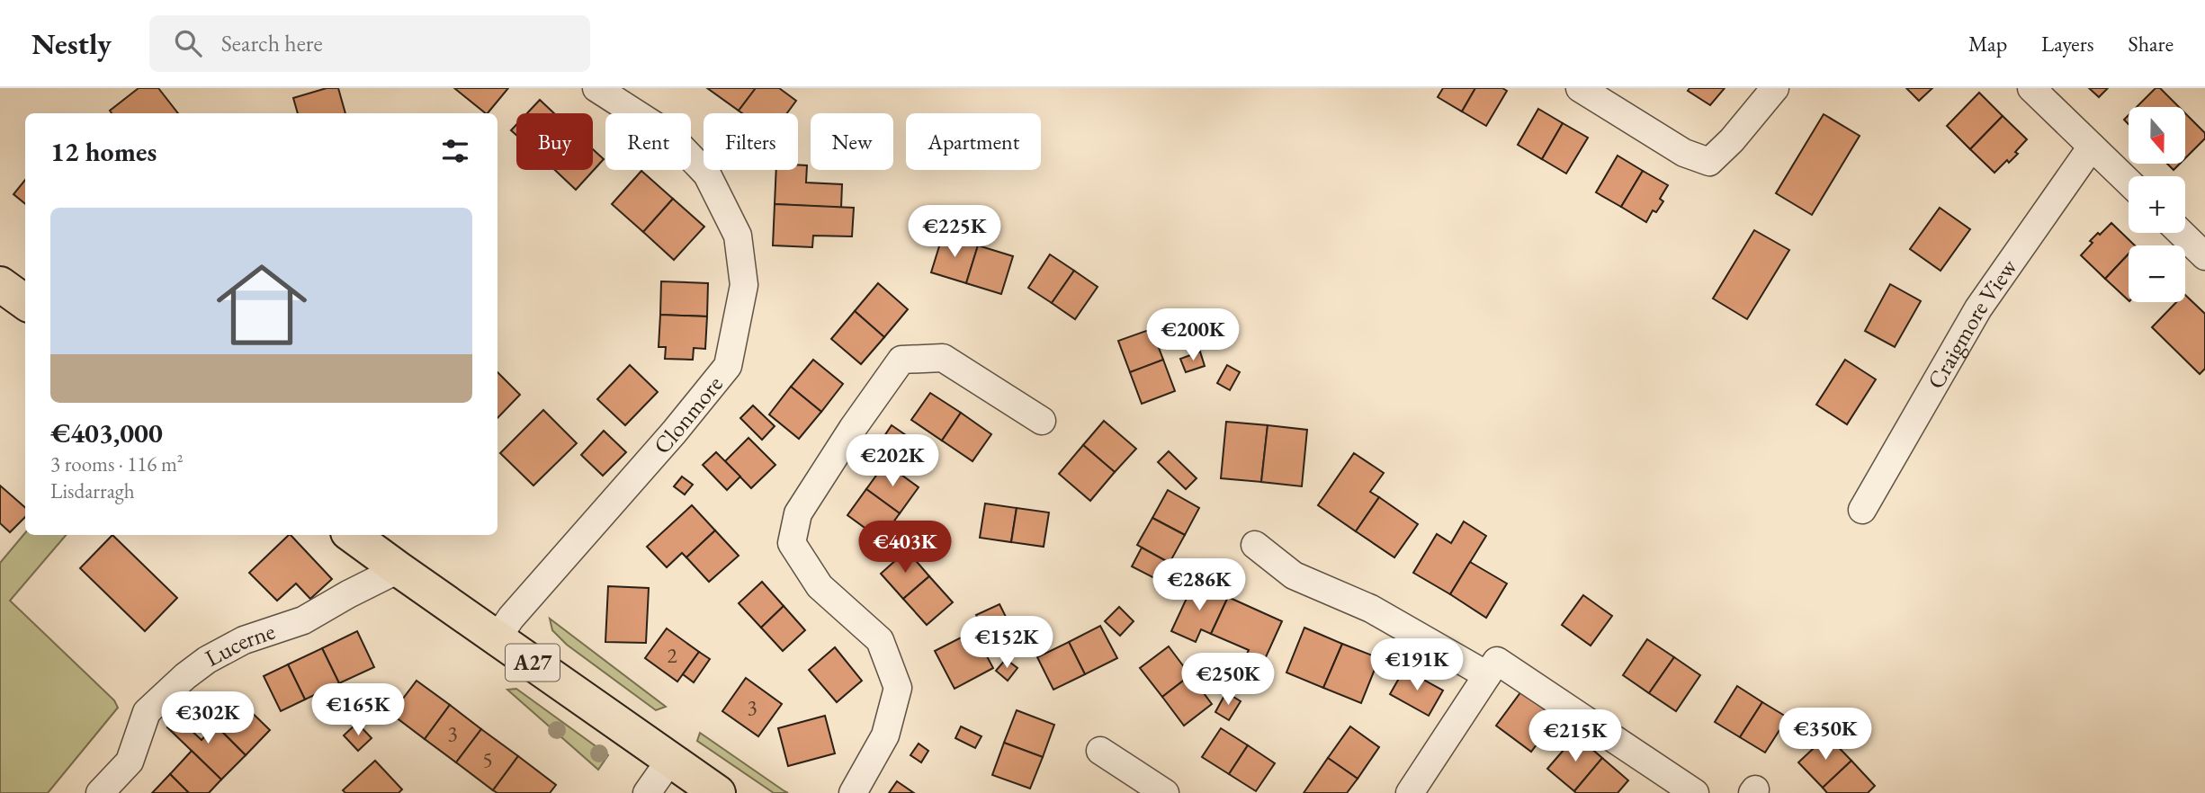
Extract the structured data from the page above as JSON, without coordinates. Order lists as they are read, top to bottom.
{
  "streets": {
    "main road": ["A27"],
    "street": ["Craigmore View", "Clonmore", "Lucerne"]
  },
  "crossings": [
    ["Clonmore", "A27"],
    ["Lucerne", "A27"]
  ],
  "house_numbers": [
    "2",
    "3",
    "3",
    "5"
  ],
  "north": "bottom",
  "page": {
    "header": "Nestly",
    "search": "Search here",
    "nav": ["Map", "Layers", "Share"],
    "map_buttons": ["+", "−"],
    "chip": [
      "Buy",
      "Rent",
      "Filters",
      "New",
      "Apartment"
    ],
    "heading": "12 homes",
    "list": [
      {
        "name": "€403,000",
        "note": "3 rooms · 116 m² · Lisdarragh"
      }
    ],
    "price": [
      "€225K",
      "€200K",
      "€202K",
      "€403K",
      "€286K",
      "€152K",
      "€191K",
      "€250K",
      "€165K",
      "€302K",
      "€350K",
      "€215K"
    ]
  }
}
